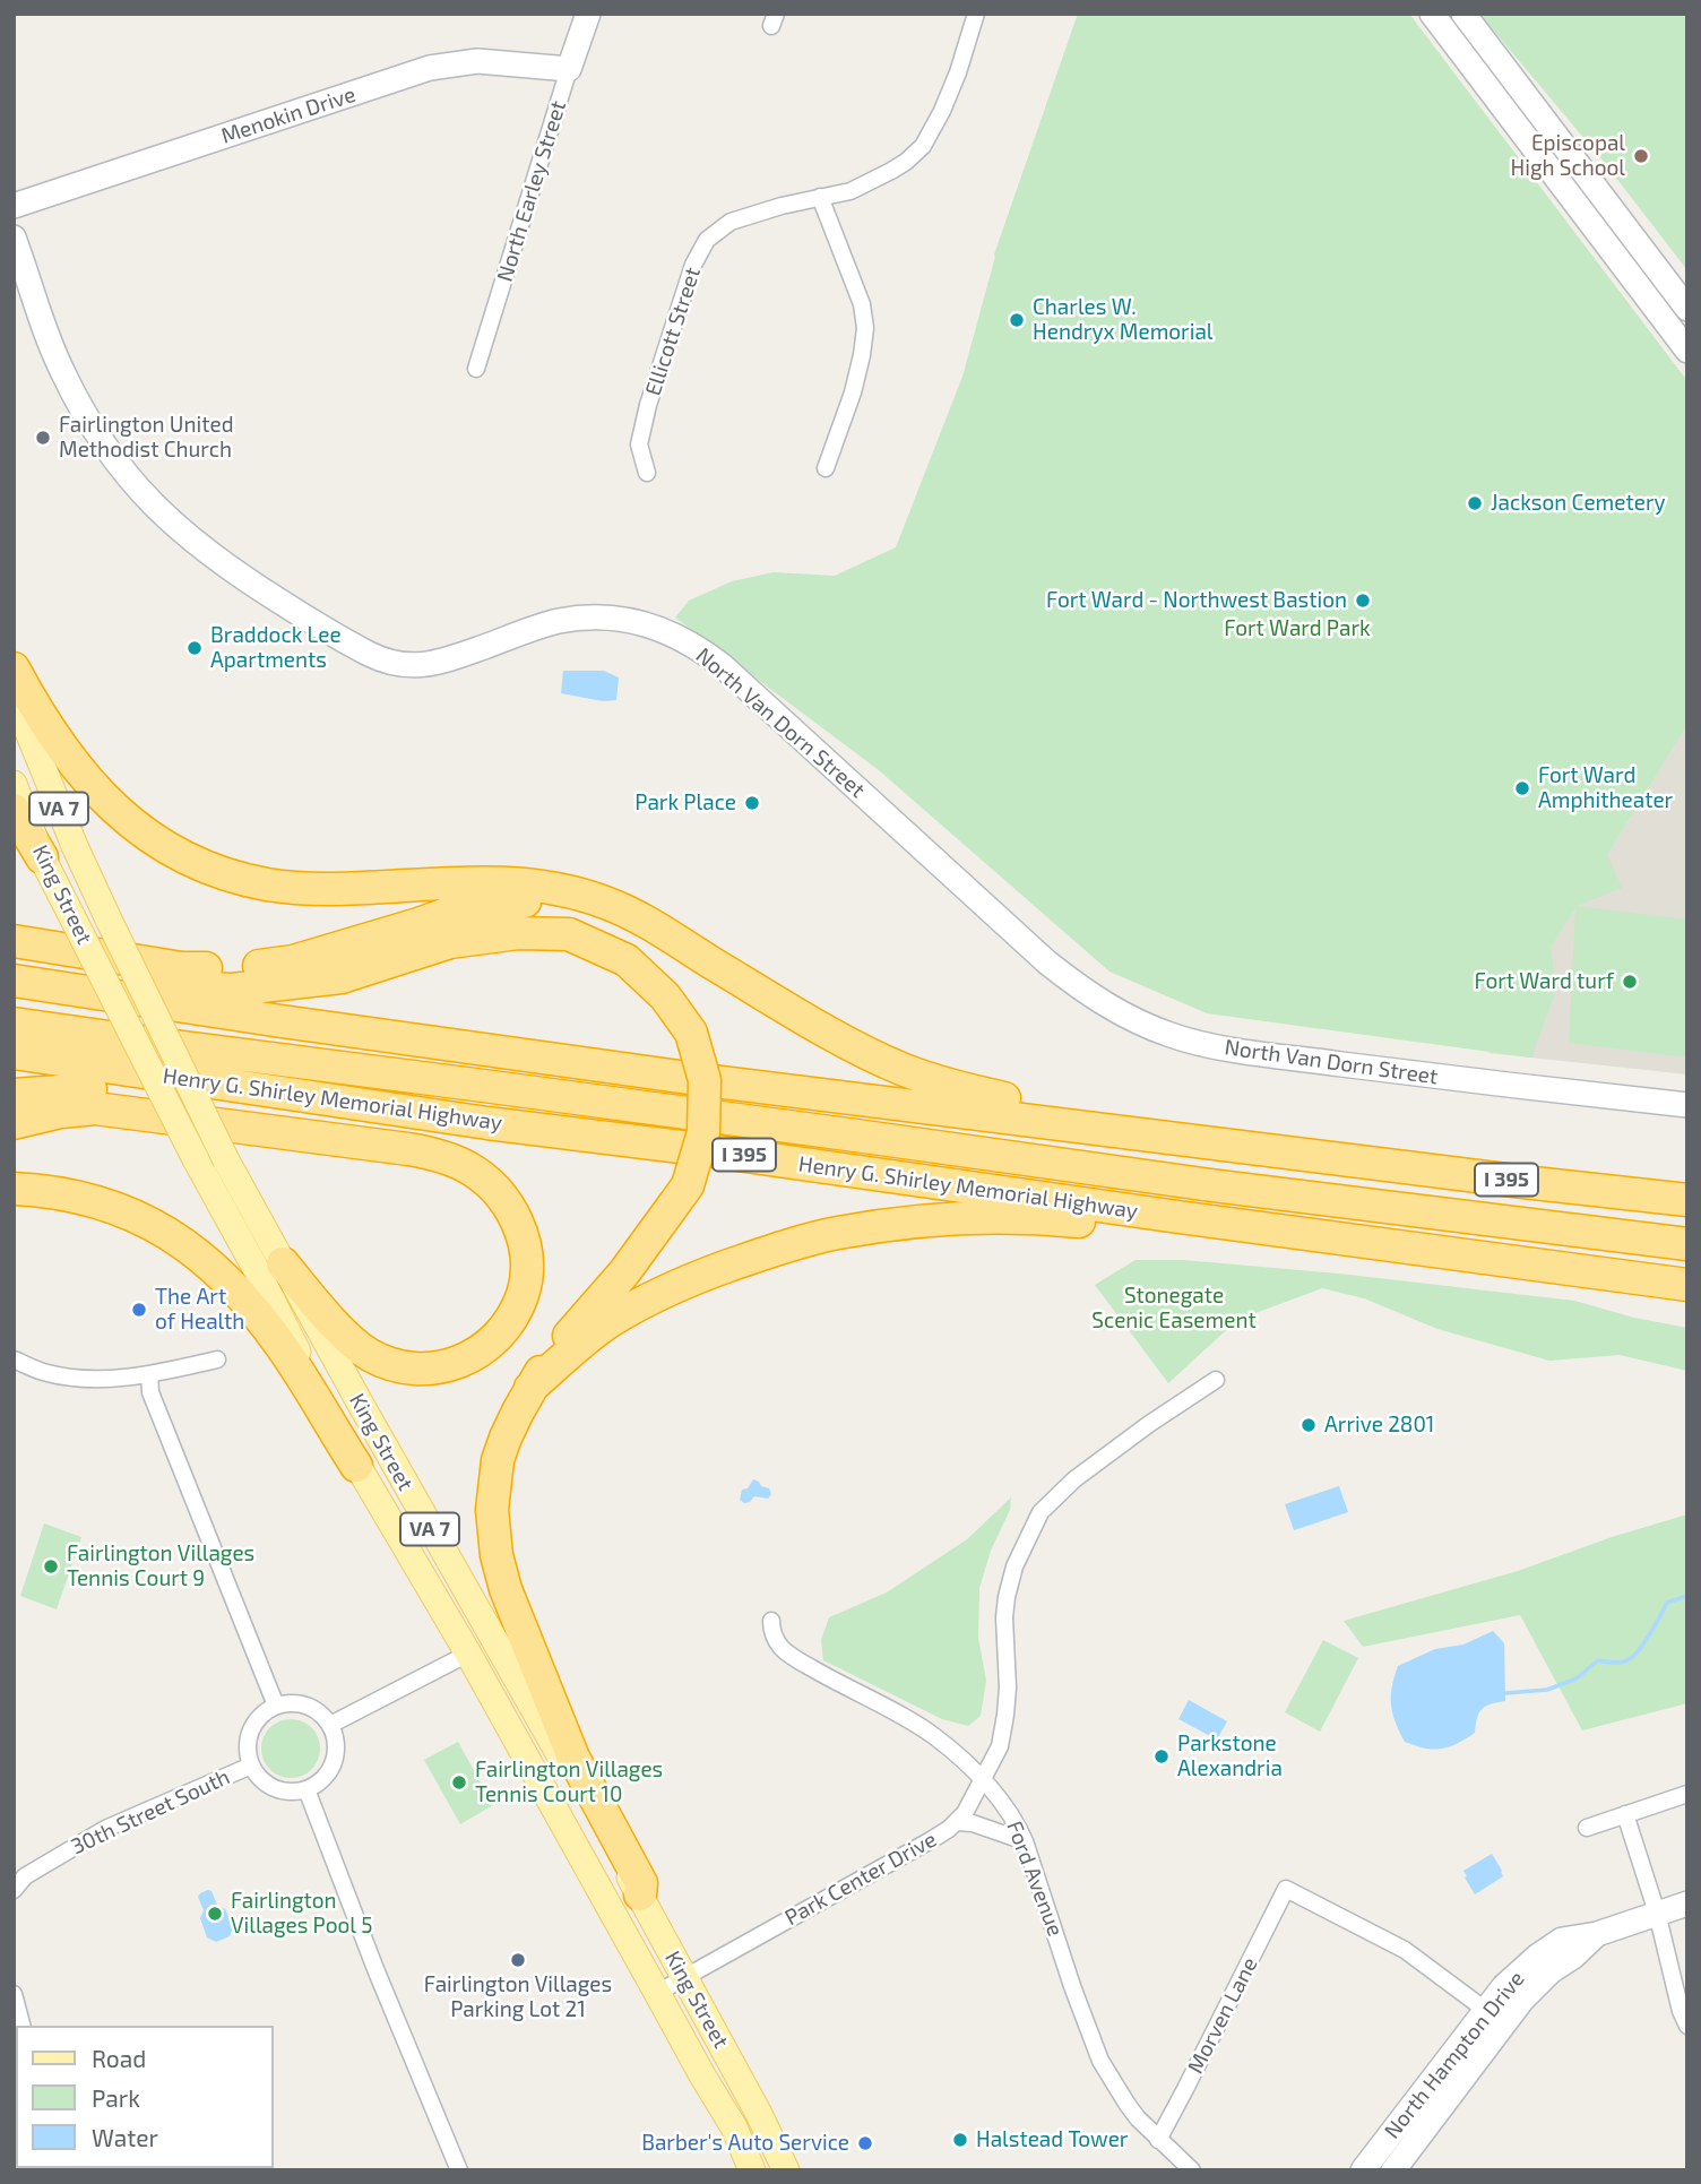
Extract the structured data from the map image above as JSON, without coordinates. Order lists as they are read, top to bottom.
{
  "streets": {
    "highway": ["Henry G. Shirley Memorial Highway", "I 395"],
    "main road": [
      "Menokin Drive",
      "North Earley Street",
      "North Van Dorn Street",
      "VA 7",
      "King Street",
      "North Hampton Drive"
    ],
    "street": [
      "Ellicott Street",
      "30th Street South",
      "Park Center Drive",
      "Ford Avenue",
      "Morven Lane"
    ]
  },
  "crossings": [
    ["Menokin Drive", "North Earley Street"],
    ["King Street", "Park Center Drive"],
    ["Park Center Drive", "Ford Avenue"],
    ["Ford Avenue", "Morven Lane"],
    ["Morven Lane", "North Hampton Drive"]
  ],
  "parks": ["Fort Ward Park", "Stonegate Scenic Easement"],
  "places": [
    "Episcopal High School",
    "Charles W. Hendryx Memorial",
    "Fairlington United Methodist Church",
    "Jackson Cemetery",
    "Fort Ward - Northwest Bastion",
    "Braddock Lee Apartments",
    "Fort Ward Amphitheater",
    "Park Place",
    "Fort Ward turf",
    "The Art of Health",
    "Arrive 2801",
    "Fairlington Villages Tennis Court 9",
    "Parkstone Alexandria",
    "Fairlington Villages Tennis Court 10",
    "Fairlington Villages Pool 5",
    "Fairlington Villages Parking Lot 21",
    "Halstead Tower",
    "Barber's Auto Service"
  ],
  "legend": ["Road", "Park", "Water"]
}
